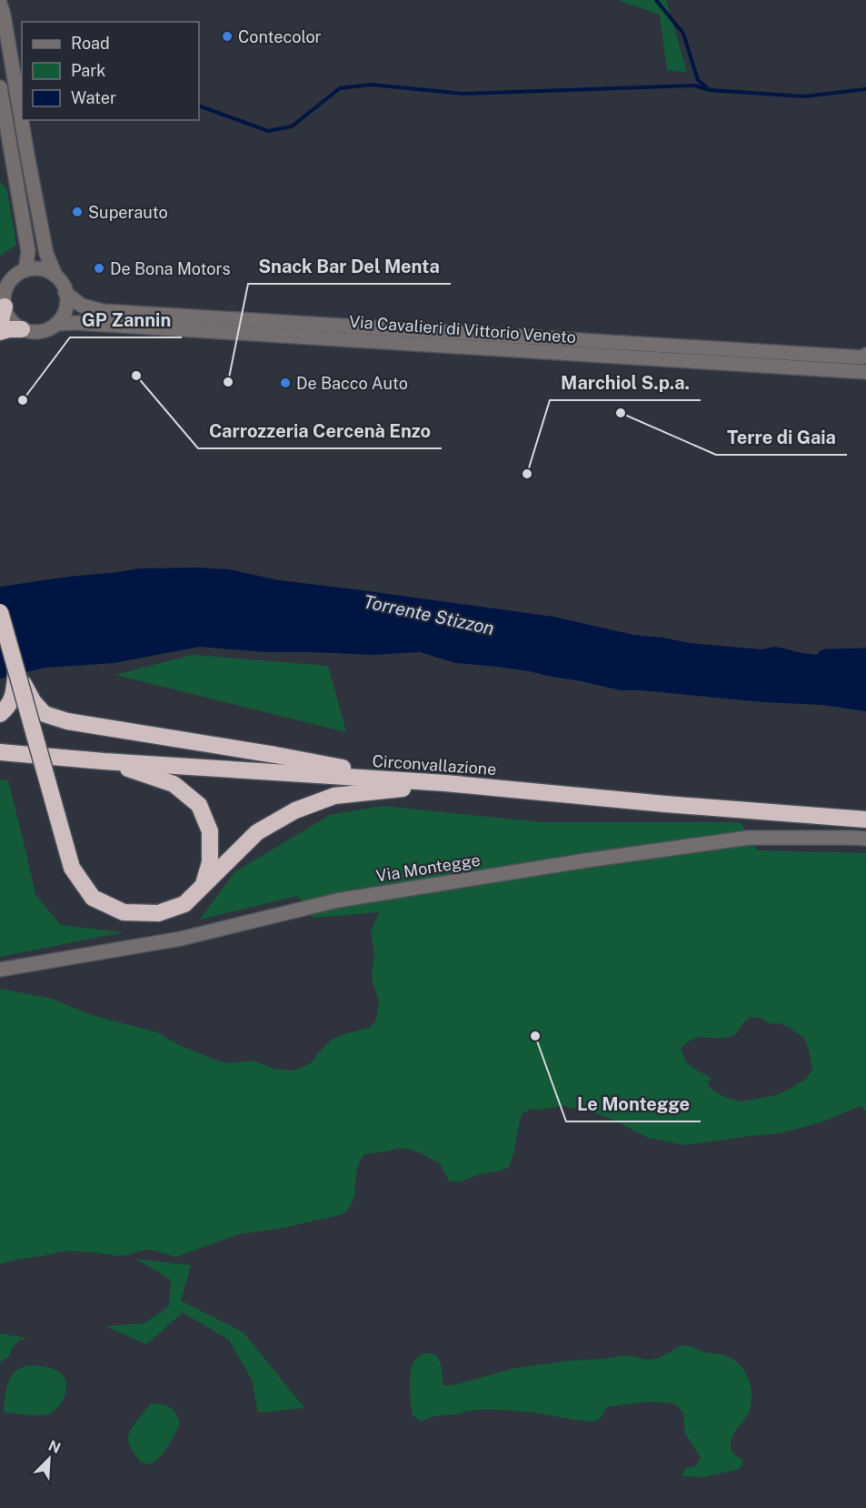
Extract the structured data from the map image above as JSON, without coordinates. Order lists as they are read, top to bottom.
{
  "streets": {
    "highway": ["Circonvallazione"],
    "street": ["Via Cavalieri di Vittorio Veneto", "Via Montegge"]
  },
  "water": ["Torrente Stizzon"],
  "places": [
    "Contecolor",
    "Superauto",
    "De Bona Motors",
    "Carrozzeria Cercenà Enzo",
    "Snack Bar Del Menta",
    "De Bacco Auto",
    "GP Zannin",
    "Terre di Gaia",
    "Marchiol S.p.a.",
    "Le Montegge"
  ],
  "legend": ["Road", "Park", "Water"],
  "north": "top right"
}
